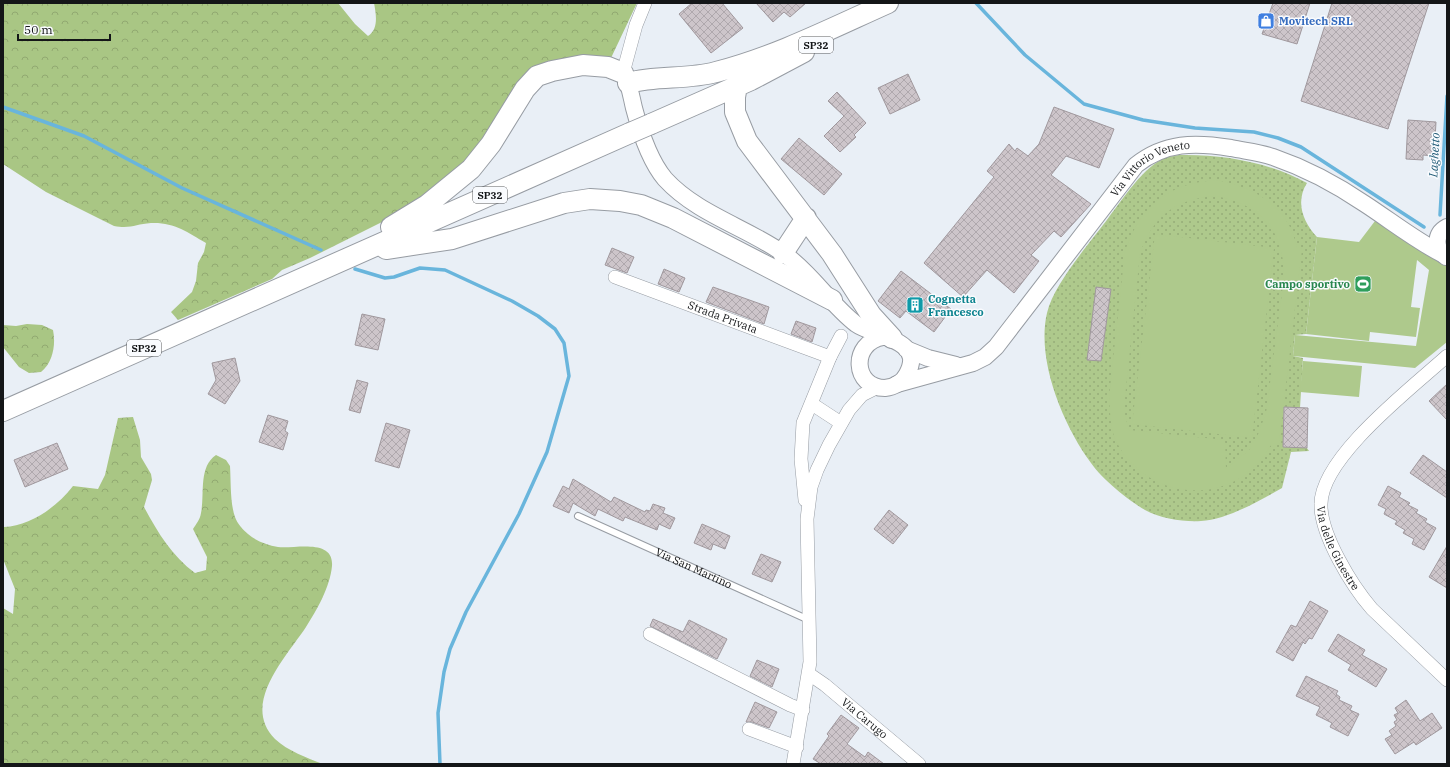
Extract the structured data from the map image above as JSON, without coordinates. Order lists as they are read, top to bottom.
{
  "streets": {
    "main road": ["SP32"],
    "street": [
      "Via Vittorio Veneto",
      "Strada Privata",
      "Via delle Ginestre",
      "Via Carugo"
    ],
    "lane": ["Via San Martino"]
  },
  "water": ["Laghetto"],
  "places": {
    "shop": ["Movitech SRL"],
    "sports": ["Campo sportivo"],
    "building": ["Cognetta Francesco"]
  },
  "scale_bar": "50 m"
}
